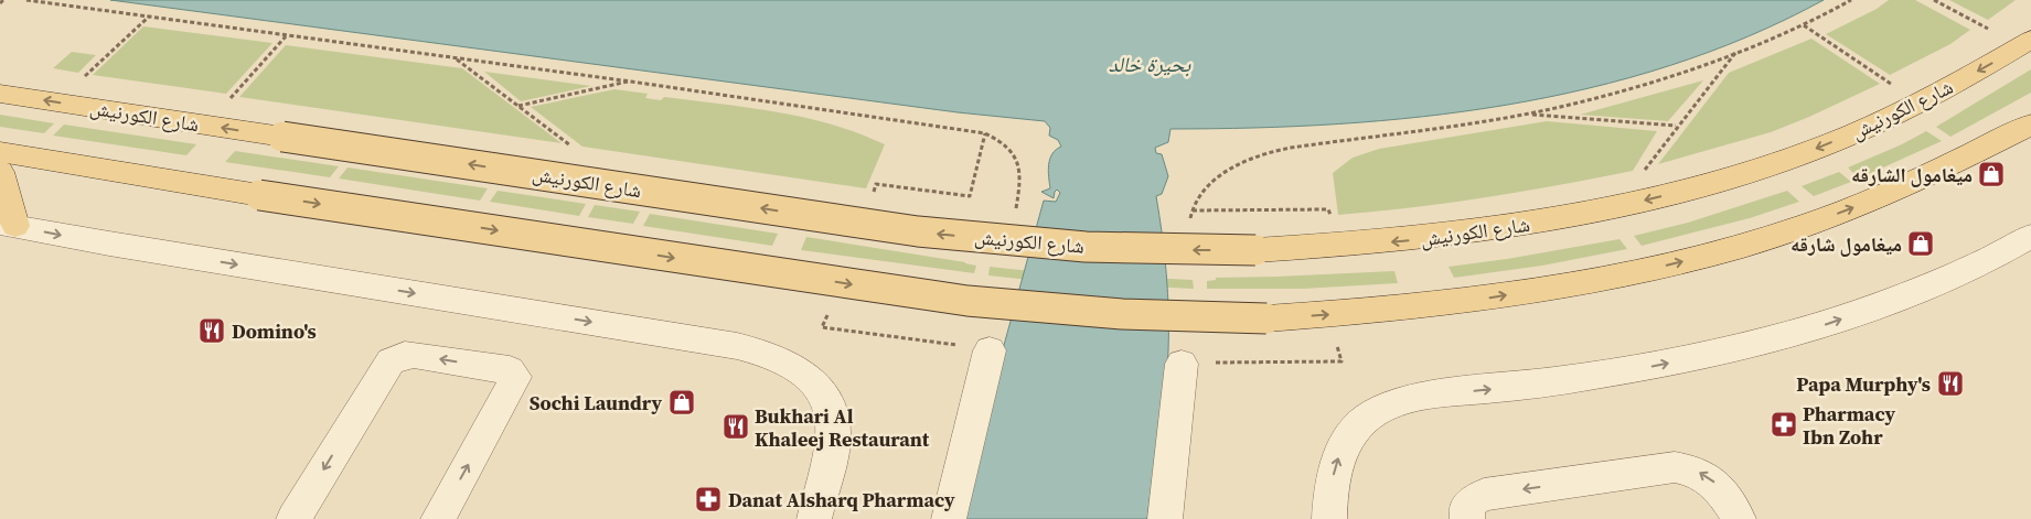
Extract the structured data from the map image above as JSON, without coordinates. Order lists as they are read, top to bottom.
{
  "streets": {
    "main road": ["شارع الكورنيش"]
  },
  "water": ["بحيرة خالد"],
  "places": {
    "shop": ["ميغامول الشارقه", "ميغامول شارقه", "Sochi Laundry"],
    "restaurant": ["Domino's", "Papa Murphy's", "Bukhari Al Khaleej Restaurant"],
    "pharmacy": ["Pharmacy Ibn Zohr", "Danat Alsharq Pharmacy"]
  }
}
